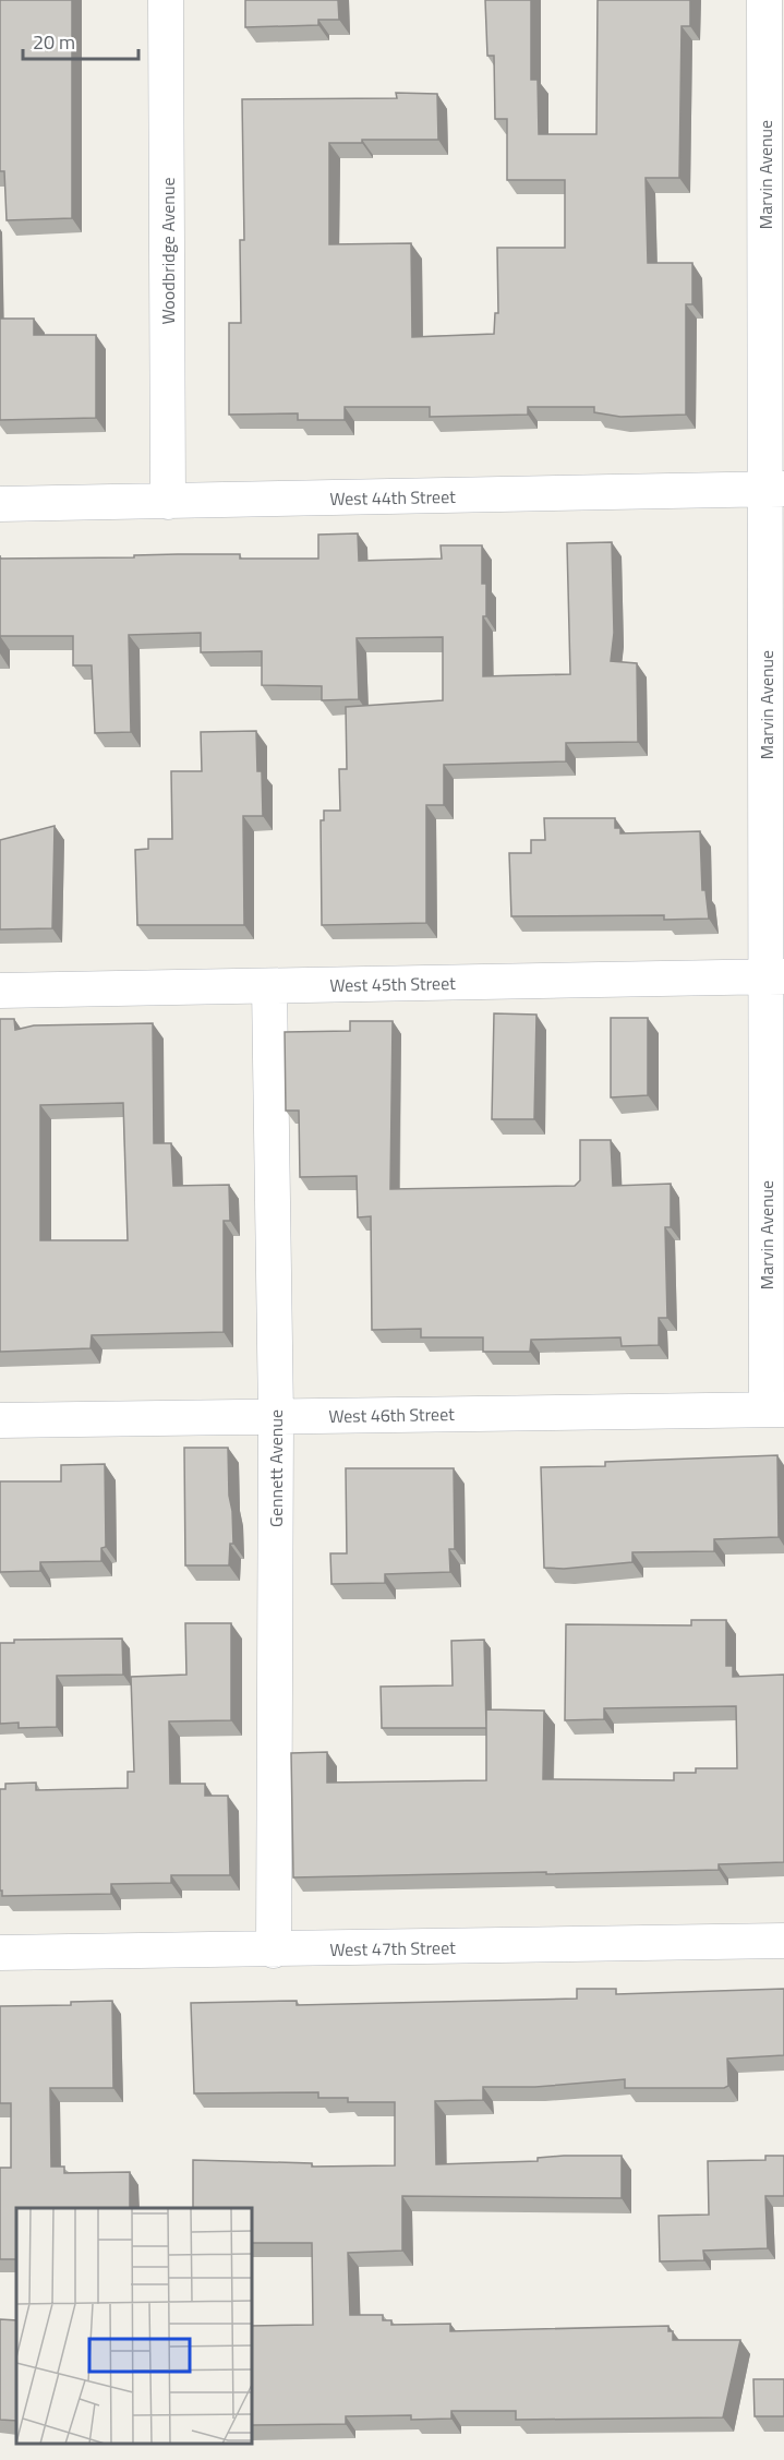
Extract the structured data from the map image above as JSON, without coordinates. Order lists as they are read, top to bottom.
{
  "streets": {
    "street": [
      "Marvin Avenue",
      "Woodbridge Avenue",
      "West 44th Street",
      "West 45th Street",
      "West 46th Street",
      "Gennett Avenue",
      "West 47th Street"
    ]
  },
  "crossings": [
    ["Marvin Avenue", "West 44th Street"],
    ["Marvin Avenue", "West 45th Street"],
    ["Marvin Avenue", "West 46th Street"],
    ["Woodbridge Avenue", "West 44th Street"],
    ["West 45th Street", "Gennett Avenue"],
    ["West 46th Street", "Gennett Avenue"],
    ["Gennett Avenue", "West 47th Street"]
  ],
  "scale_bar": "20 m"
}
